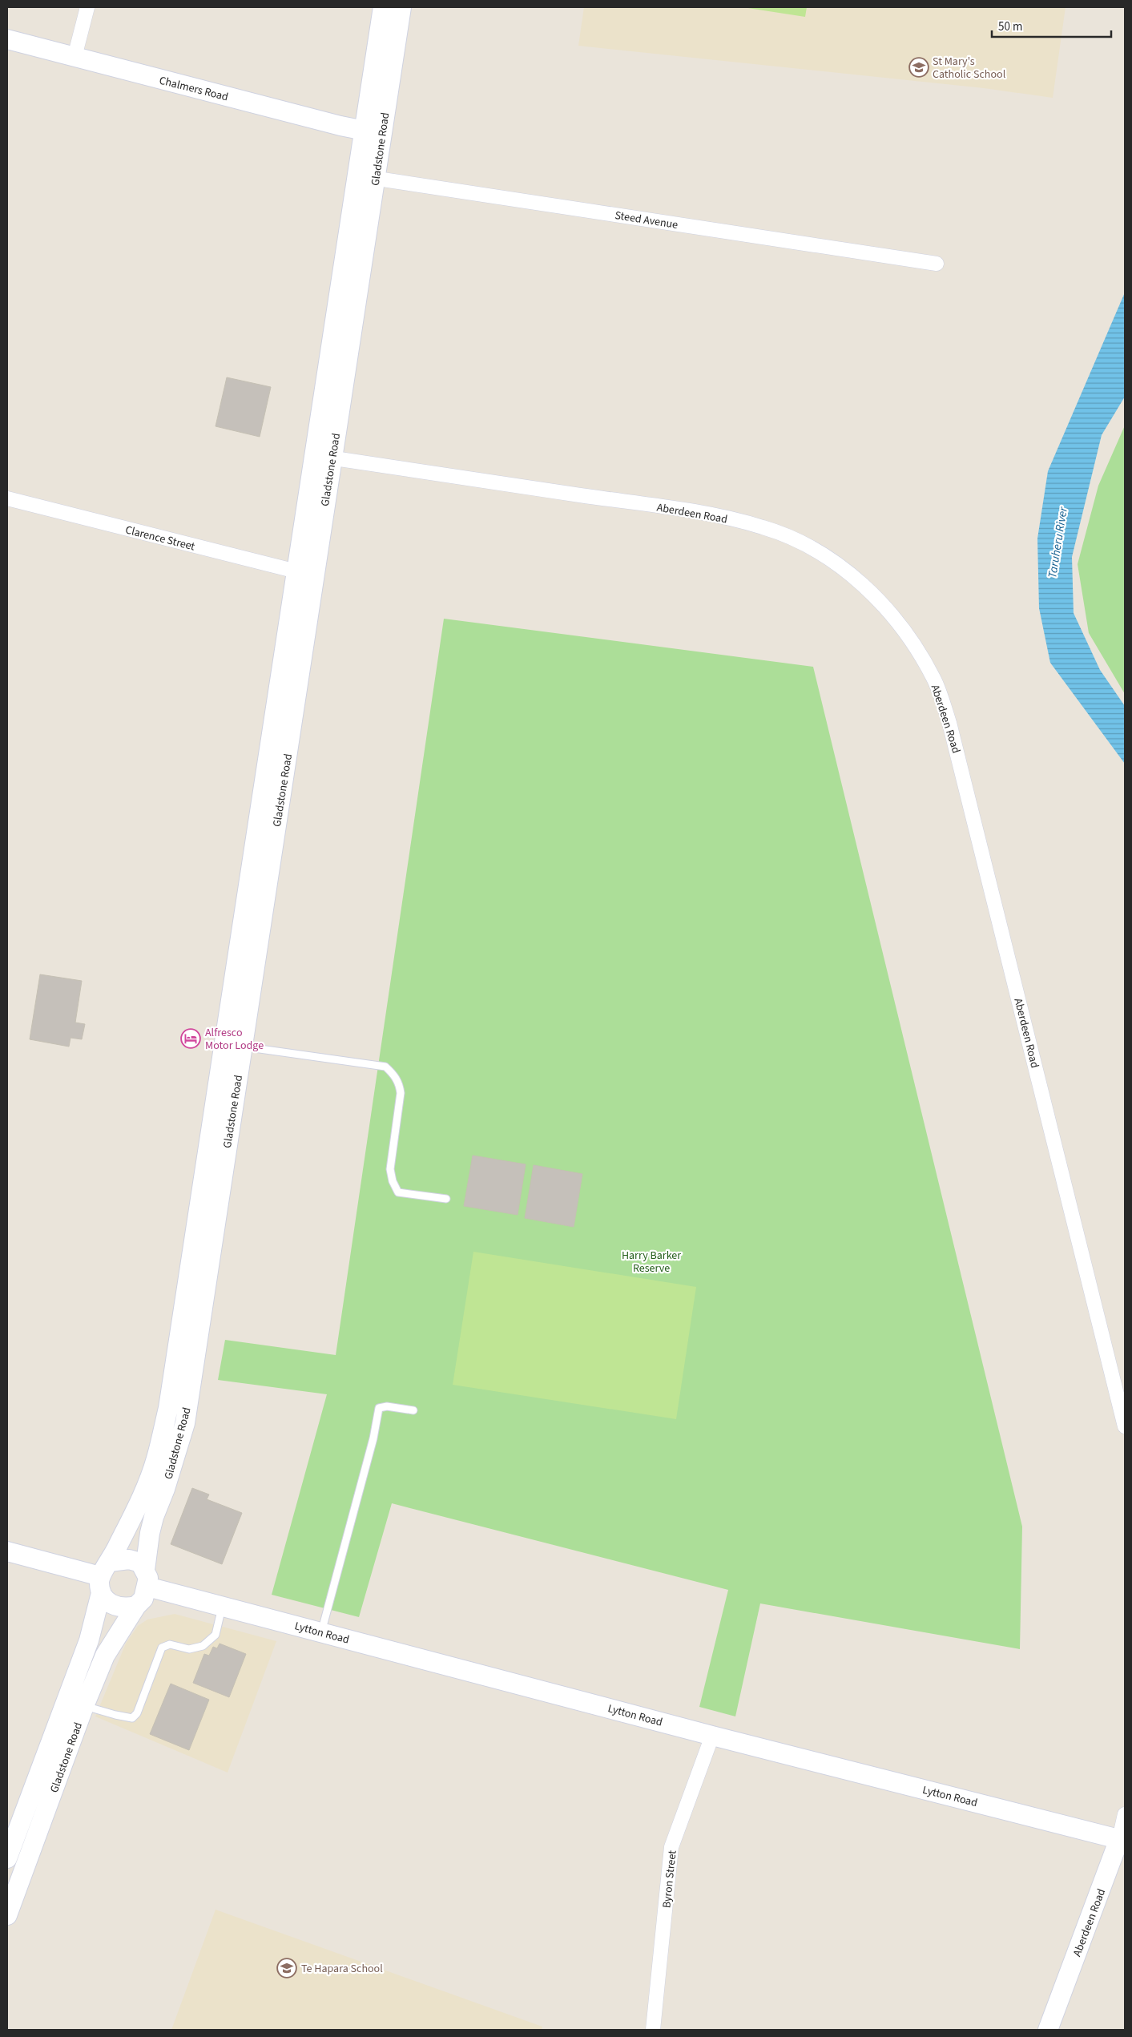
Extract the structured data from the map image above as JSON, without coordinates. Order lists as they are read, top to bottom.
{
  "streets": {
    "main road": [
      "Chalmers Road",
      "Gladstone Road",
      "Aberdeen Road",
      "Lytton Road"
    ],
    "street": ["Steed Avenue", "Clarence Street", "Byron Street"]
  },
  "crossings": [
    ["Chalmers Road", "Gladstone Road"],
    ["Gladstone Road", "Steed Avenue"],
    ["Gladstone Road", "Aberdeen Road"],
    ["Gladstone Road", "Clarence Street"],
    ["Gladstone Road", "Lytton Road"],
    ["Aberdeen Road", "Lytton Road"],
    ["Lytton Road", "Byron Street"]
  ],
  "water": ["Taruheru River"],
  "parks": ["Harry Barker Reserve"],
  "places": {
    "school or university": ["St Mary's Catholic School", "Te Hapara School"],
    "hotel": ["Alfresco Motor Lodge"]
  },
  "scale_bar": "50 m"
}
